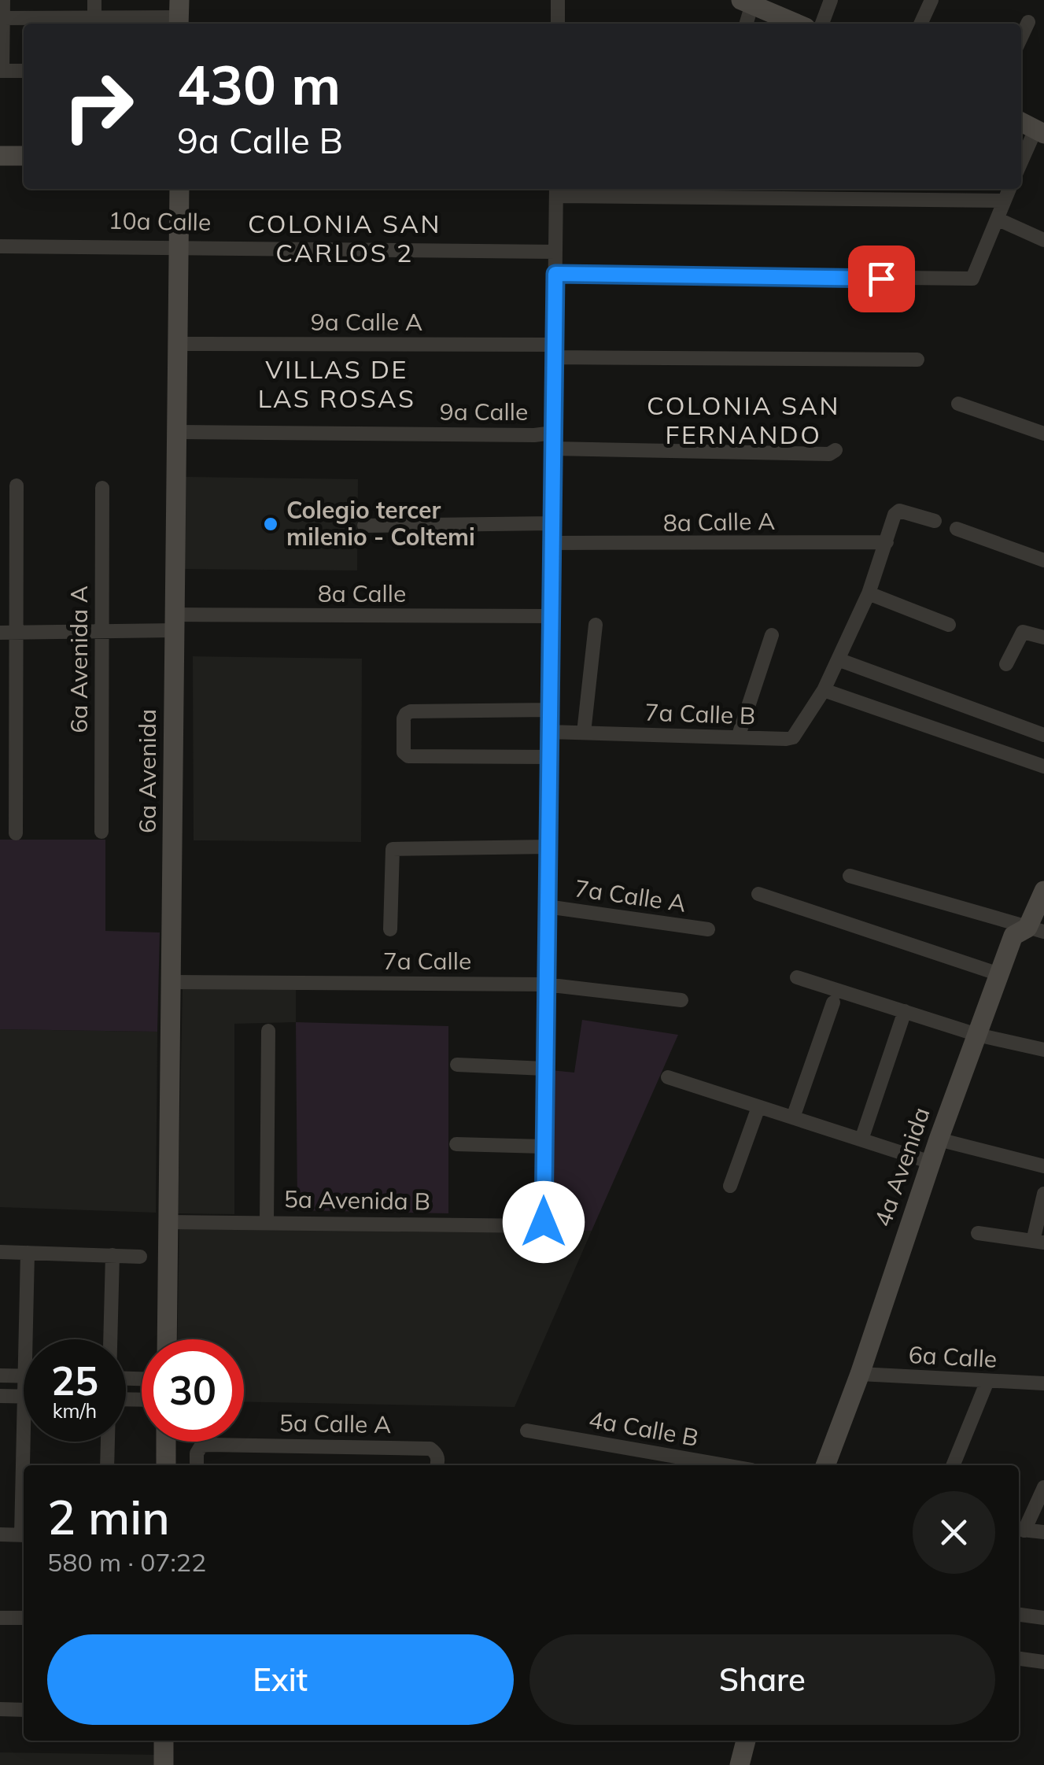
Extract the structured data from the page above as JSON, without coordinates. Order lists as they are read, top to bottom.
{
  "streets": {
    "street": [
      "10a Calle",
      "9a Calle A",
      "9a Calle",
      "8a Calle A",
      "8a Calle",
      "6a Avenida A",
      "7a Calle B",
      "6a Avenida",
      "7a Calle A",
      "7a Calle",
      "4a Avenida",
      "5a Avenida B",
      "6a Calle",
      "5a Calle A",
      "4a Calle B"
    ]
  },
  "crossings": [
    ["10a Calle", "6a Avenida"],
    ["9a Calle A", "6a Avenida"],
    ["9a Calle", "6a Avenida"],
    ["8a Calle", "6a Avenida A"],
    ["8a Calle", "6a Avenida"],
    ["6a Avenida", "7a Calle"],
    ["6a Avenida", "5a Avenida B"],
    ["4a Avenida", "6a Calle"]
  ],
  "districts": ["COLONIA SAN CARLOS 2", "VILLAS DE LAS ROSAS", "COLONIA SAN FERNANDO"],
  "places": ["Colegio tercer milenio - Coltemi"],
  "page": {
    "turn": ["430 m", "9a Calle B"],
    "speed": "25 km/h",
    "limit": "30",
    "heading": ["2 min", "580 m · 07:22"],
    "buttons": ["Exit", "Share"]
  }
}
